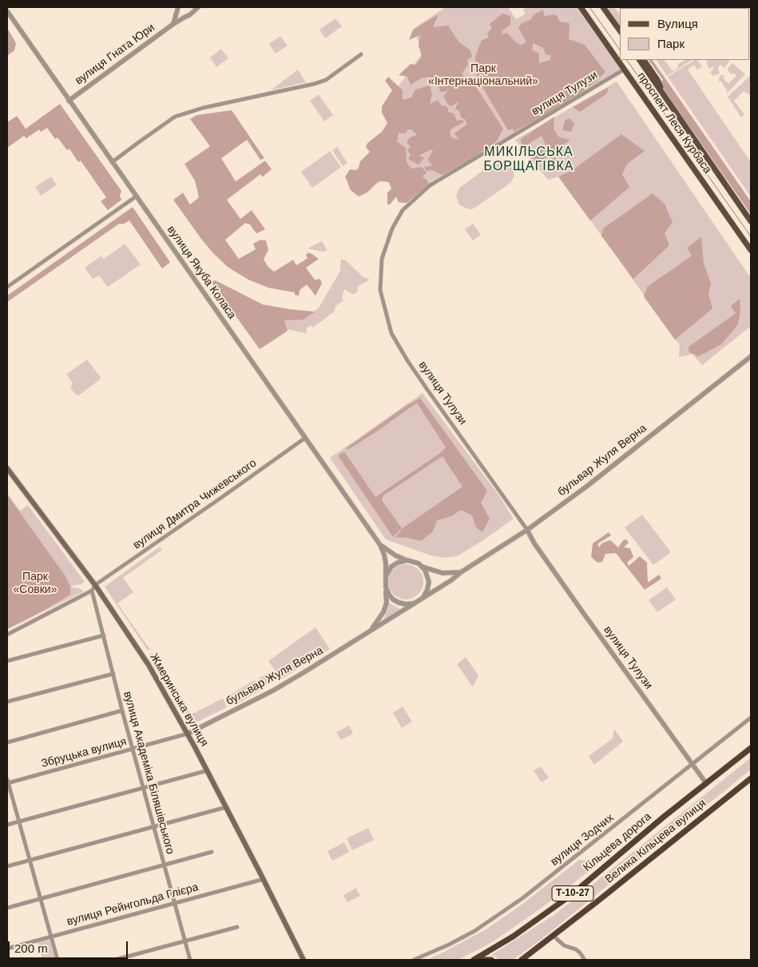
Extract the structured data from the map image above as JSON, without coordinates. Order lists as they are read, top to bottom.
{
  "streets": {
    "highway": ["Велика Кільцева вулиця", "Кільцева дорога", "Т-10-27"],
    "main road": ["проспект Леся Курбаса", "Жмеринська вулиця"],
    "street": [
      "вулиця Гната Юри",
      "вулиця Тулузи",
      "вулиця Якуба Коласа",
      "бульвар Жуля Верна",
      "вулиця Дмитра Чижевського",
      "Збруцька вулиця",
      "вулиця Академіка Біляшівського",
      "вулиця Зодчих",
      "вулиця Рейнгольда Глієра"
    ]
  },
  "crossings": [
    ["вулиця Гната Юри", "вулиця Якуба Коласа"],
    ["вулиця Тулузи", "проспект Леся Курбаса"],
    ["вулиця Тулузи", "бульвар Жуля Верна"],
    ["вулиця Тулузи", "вулиця Зодчих"],
    ["вулиця Тулузи", "Кільцева дорога"],
    ["вулиця Якуба Коласа", "бульвар Жуля Верна"],
    ["вулиця Якуба Коласа", "вулиця Дмитра Чижевського"],
    ["бульвар Жуля Верна", "Жмеринська вулиця"],
    ["бульвар Жуля Верна", "Збруцька вулиця"],
    ["вулиця Дмитра Чижевського", "Жмеринська вулиця"],
    ["Жмеринська вулиця", "Збруцька вулиця"],
    ["Жмеринська вулиця", "вулиця Рейнгольда Глієра"],
    ["Збруцька вулиця", "вулиця Академіка Біляшівського"],
    ["вулиця Академіка Біляшівського", "вулиця Рейнгольда Глієра"]
  ],
  "districts": ["МИКІЛЬСЬКА БОРЩАГІВКА"],
  "parks": ["Парк «Інтернаціональний»", "Парк «Совки»"],
  "legend": ["Вулиця", "Парк"],
  "scale_bar": "200 m"
}
